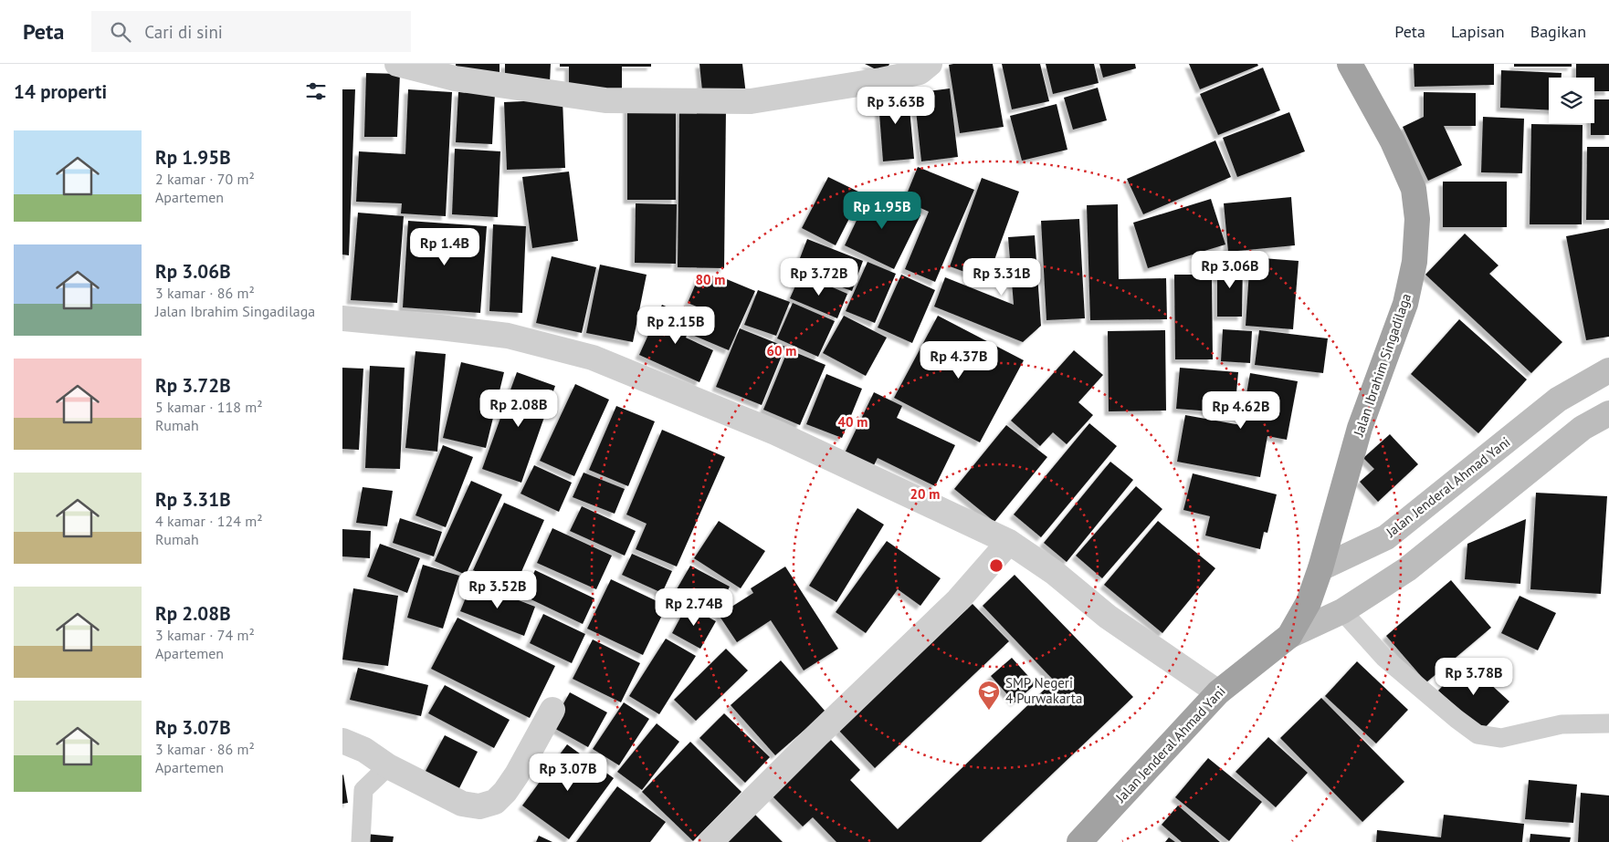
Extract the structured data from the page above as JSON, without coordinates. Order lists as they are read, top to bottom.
{
  "streets": {
    "highway": ["Jalan Ibrahim Singadilaga", "Jalan Jenderal Ahmad Yani"]
  },
  "crossings": [
    ["Jalan Ibrahim Singadilaga", "Jalan Jenderal Ahmad Yani"]
  ],
  "places": {
    "school or university": ["SMP Negeri 4 Purwakarta"]
  },
  "page": {
    "header": "Peta",
    "search": "Cari di sini",
    "nav": ["Peta", "Lapisan", "Bagikan"],
    "heading": "14 properti",
    "price": [
      "Rp 3.63B",
      "Rp 1.95B",
      "Rp 1.4B",
      "Rp 3.06B",
      "Rp 3.72B",
      "Rp 3.31B",
      "Rp 2.15B",
      "Rp 4.37B",
      "Rp 2.08B",
      "Rp 4.62B",
      "Rp 3.52B",
      "Rp 2.74B",
      "Rp 3.78B",
      "Rp 3.07B"
    ],
    "list": [
      {
        "name": "Rp 1.95B",
        "note": "2 kamar · 70 m² · Apartemen"
      },
      {
        "name": "Rp 3.06B",
        "note": "3 kamar · 86 m² · Jalan Ibrahim Singadilaga"
      },
      {
        "name": "Rp 3.72B",
        "note": "5 kamar · 118 m² · Rumah"
      },
      {
        "name": "Rp 3.31B",
        "note": "4 kamar · 124 m² · Rumah"
      },
      {
        "name": "Rp 2.08B",
        "note": "3 kamar · 74 m² · Apartemen"
      },
      {
        "name": "Rp 3.07B",
        "note": "3 kamar · 86 m² · Apartemen"
      }
    ]
  },
  "rings": [
    "80 m",
    "60 m",
    "40 m",
    "20 m"
  ]
}
